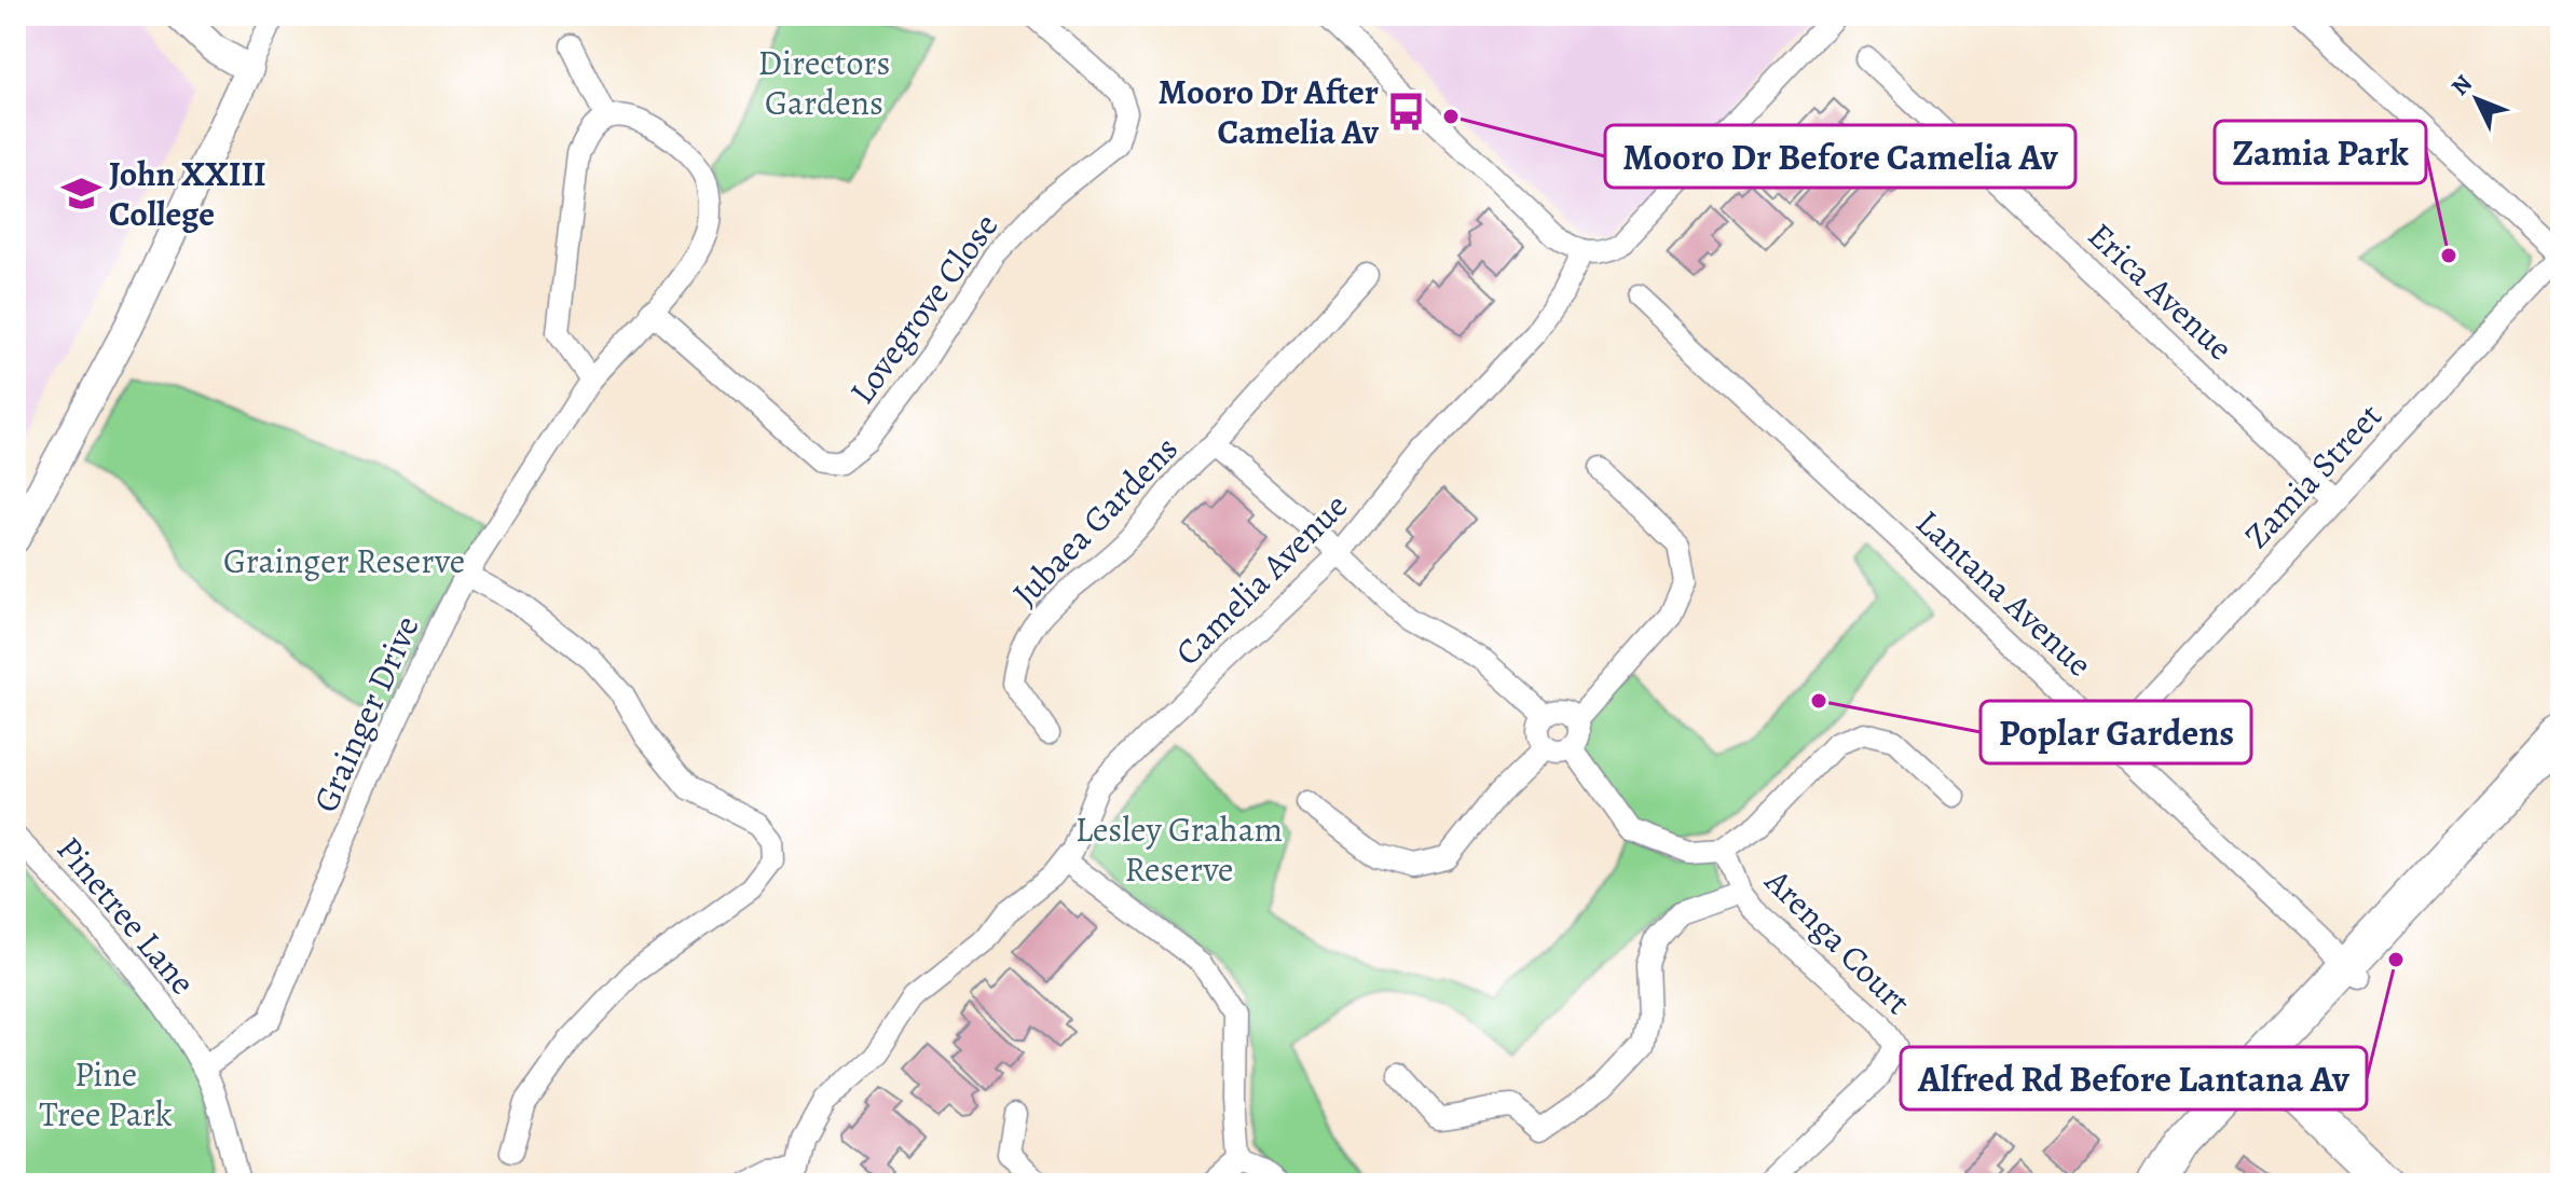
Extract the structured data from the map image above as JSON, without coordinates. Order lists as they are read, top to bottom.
{
  "streets": {
    "street": [
      "Erica Avenue",
      "Lovegrove Close",
      "Zamia Street",
      "Jubaea Gardens",
      "Camelia Avenue",
      "Lantana Avenue",
      "Grainger Drive",
      "Pinetree Lane",
      "Arenga Court"
    ]
  },
  "crossings": [
    ["Erica Avenue", "Zamia Street"],
    ["Lovegrove Close", "Grainger Drive"],
    ["Zamia Street", "Lantana Avenue"],
    ["Jubaea Gardens", "Camelia Avenue"],
    ["Grainger Drive", "Pinetree Lane"]
  ],
  "parks": [
    "Directors Gardens",
    "Grainger Reserve",
    "Lesley Graham Reserve",
    "Pine Tree Park"
  ],
  "places": {
    "bus stop": ["Mooro Dr After Camelia Av"],
    "other": [
      "Mooro Dr Before Camelia Av",
      "Zamia Park",
      "Poplar Gardens",
      "Alfred Rd Before Lantana Av"
    ],
    "school or university": ["John XXIII College"]
  },
  "north": "top left"
}
